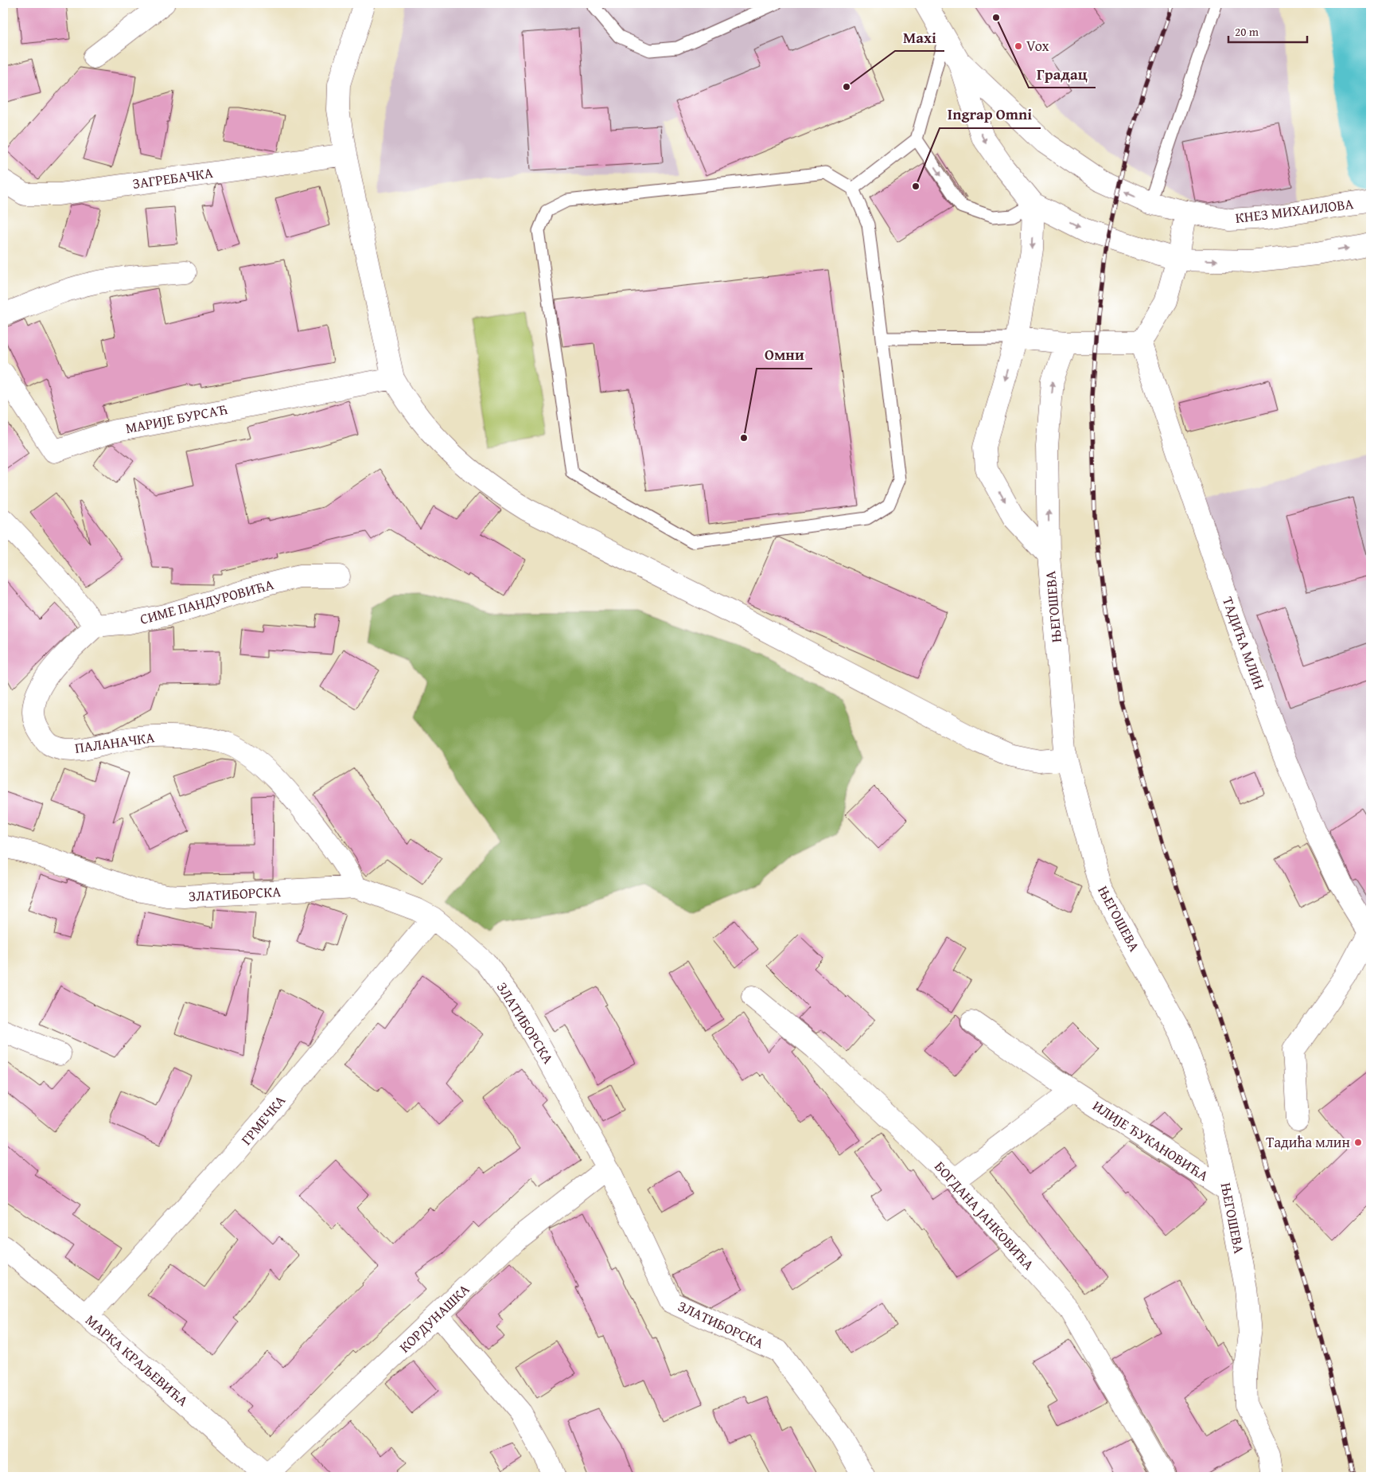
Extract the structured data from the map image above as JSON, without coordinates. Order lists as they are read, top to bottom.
{
  "streets": {
    "street": [
      "ЗАГРЕБАЧКА",
      "КНЕЗ МИХАИЛОВА",
      "МАРИЈЕ БУРСАЋ",
      "СИМЕ ПАНДУРОВИЋА",
      "ЊЕГОШЕВА",
      "ТАДИЋА МЛИН",
      "ПАЛАНАЧКА",
      "ЗЛАТИБОРСКА",
      "ГРМЕЧКА",
      "ИЛИЈЕ ЂУКАНОВИЋА",
      "БОГДАНА ЈАНКОВИЋА",
      "КОРДУНАШКА",
      "МАРКА КРАЉЕВИЋА"
    ]
  },
  "crossings": [
    ["СИМЕ ПАНДУРОВИЋА", "ПАЛАНАЧКА"],
    ["ЊЕГОШЕВА", "ИЛИЈЕ ЂУКАНОВИЋА"],
    ["ПАЛАНАЧКА", "ЗЛАТИБОРСКА"],
    ["ЗЛАТИБОРСКА", "ГРМЕЧКА"],
    ["ЗЛАТИБОРСКА", "КОРДУНАШКА"],
    ["ГРМЕЧКА", "МАРКА КРАЉЕВИЋА"],
    ["КОРДУНАШКА", "МАРКА КРАЉЕВИЋА"]
  ],
  "places": [
    "Градац",
    "Vox",
    "Maxi",
    "Ingrap Omni",
    "Омни",
    "Тадића млин"
  ],
  "scale_bar": "20 m"
}
